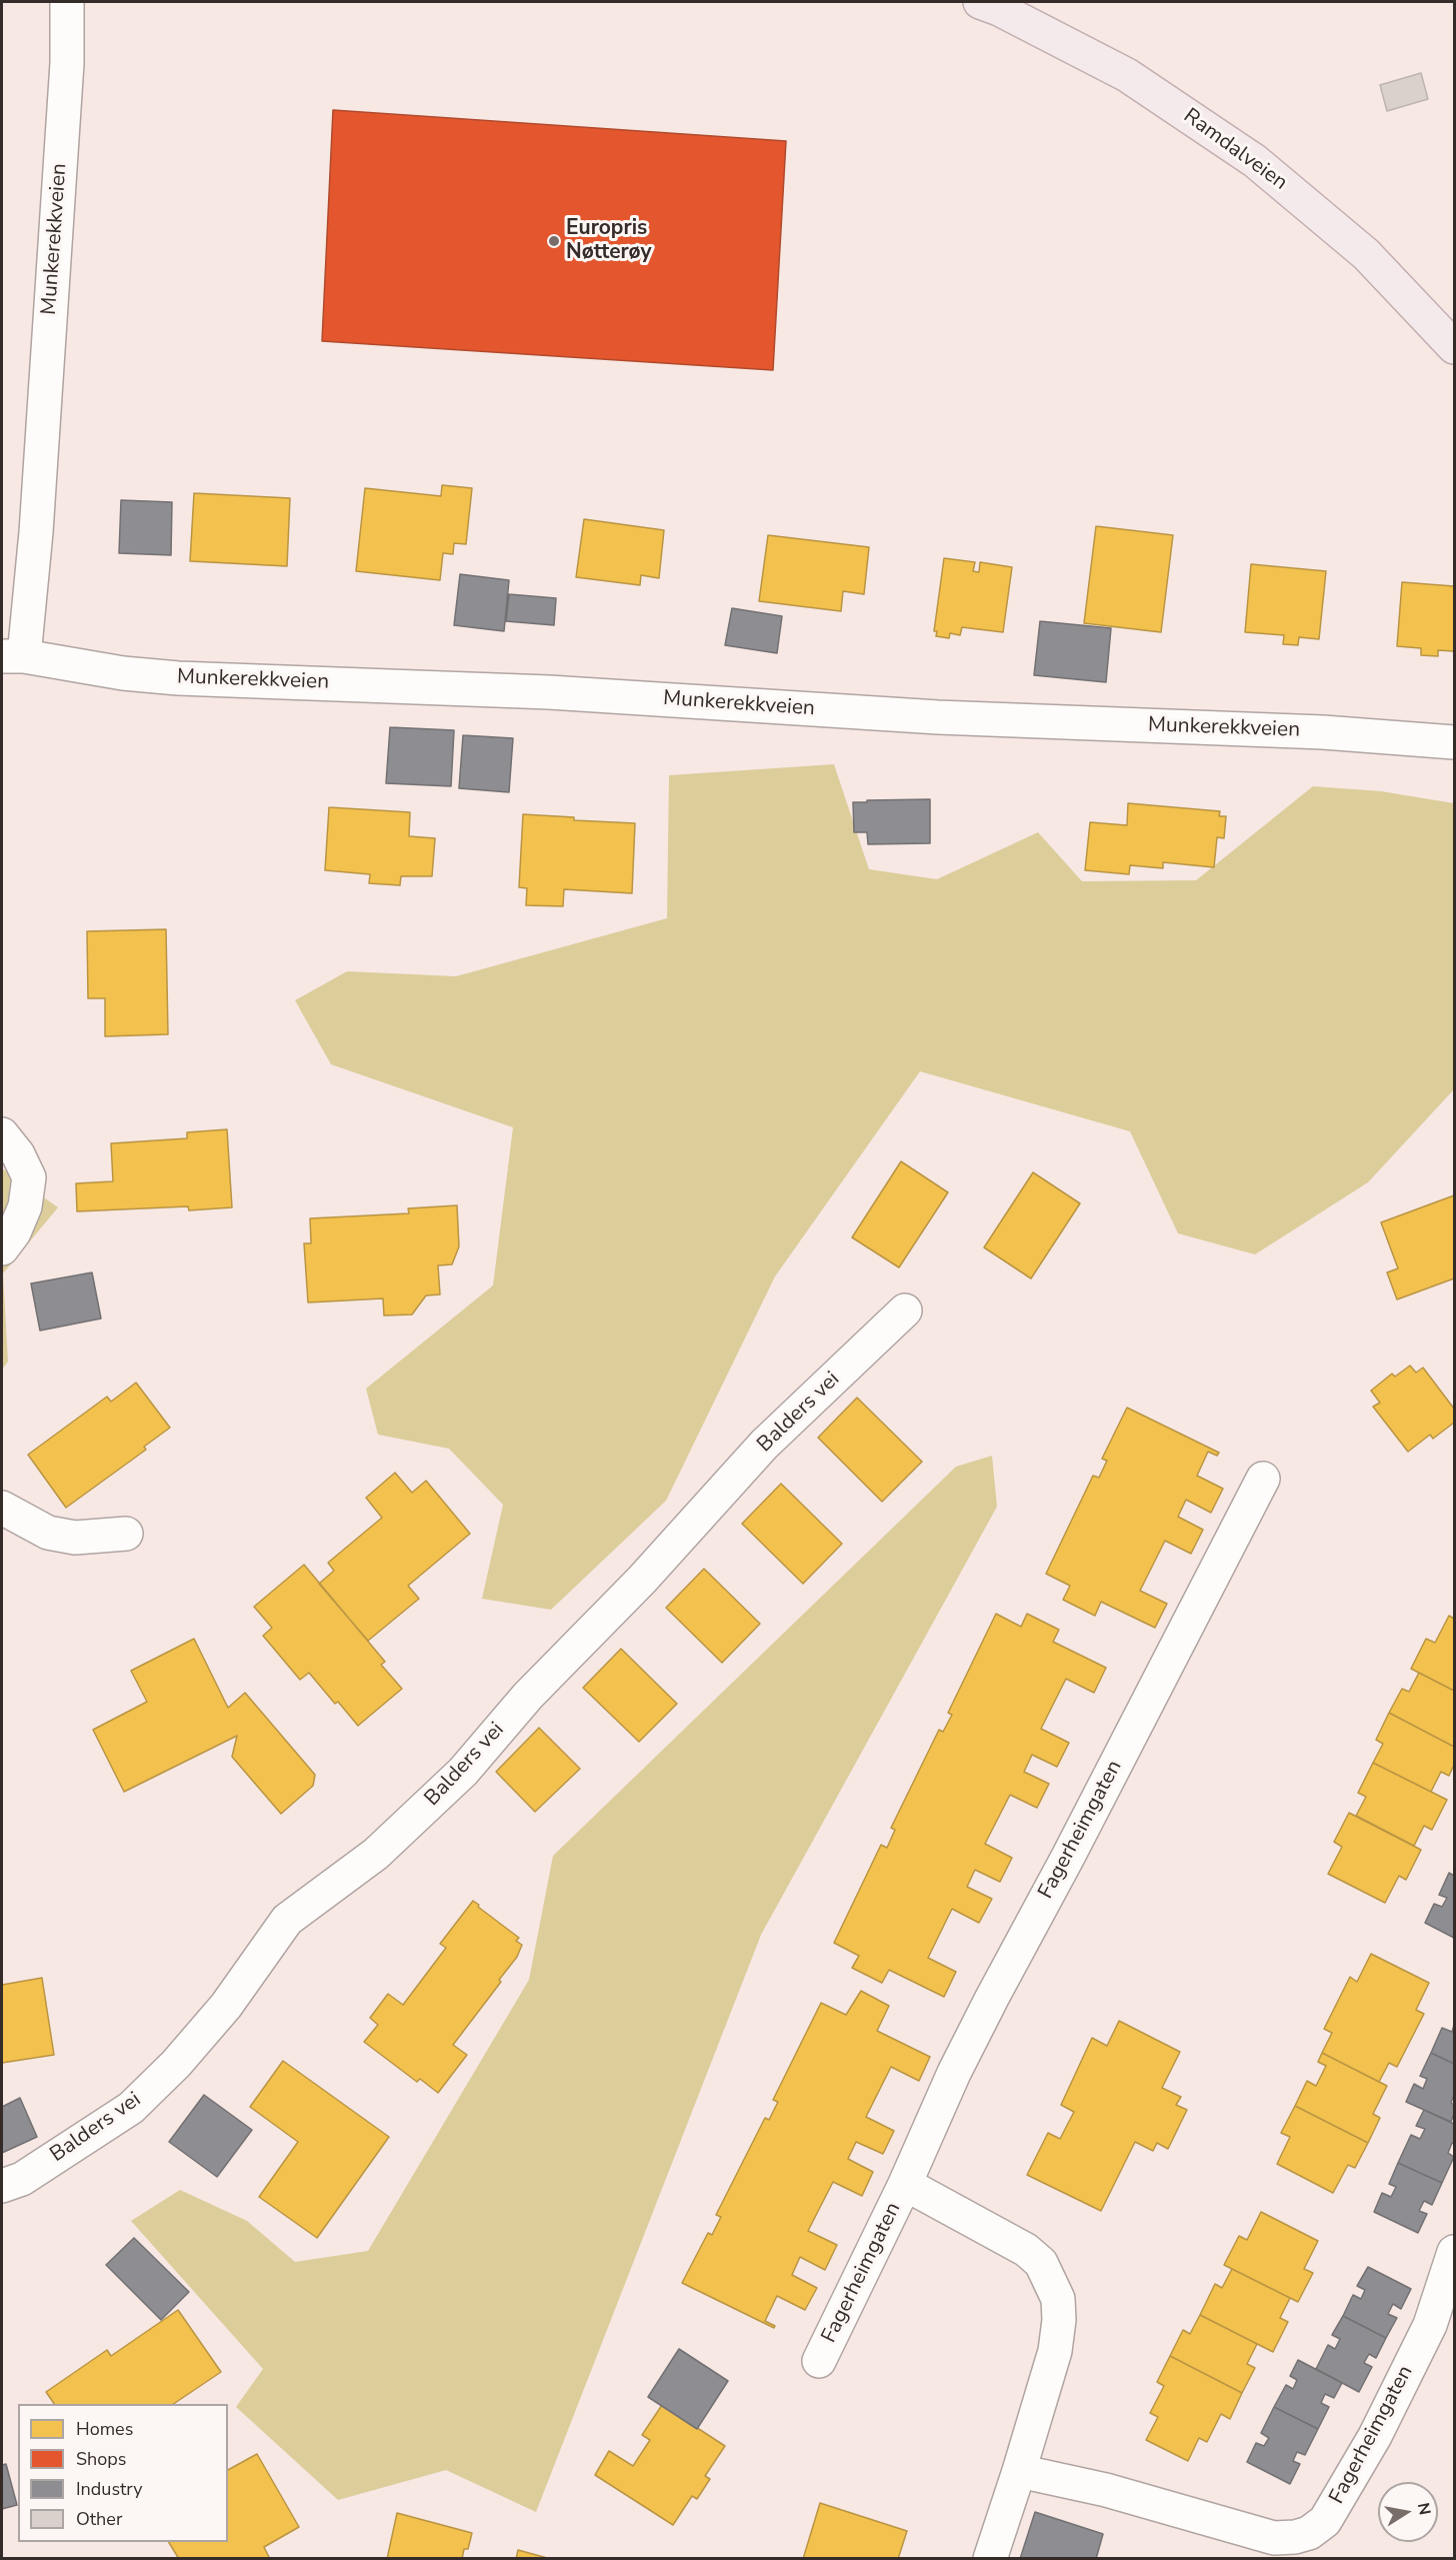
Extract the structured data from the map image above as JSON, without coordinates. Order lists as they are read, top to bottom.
{
  "streets": {
    "main road": ["Ramdalveien"],
    "street": ["Munkerekkveien", "Balders vei", "Fagerheimgaten"]
  },
  "places": ["Europris Nøtterøy"],
  "legend": [
    "Homes",
    "Shops",
    "Industry",
    "Other"
  ],
  "north": "right"
}
